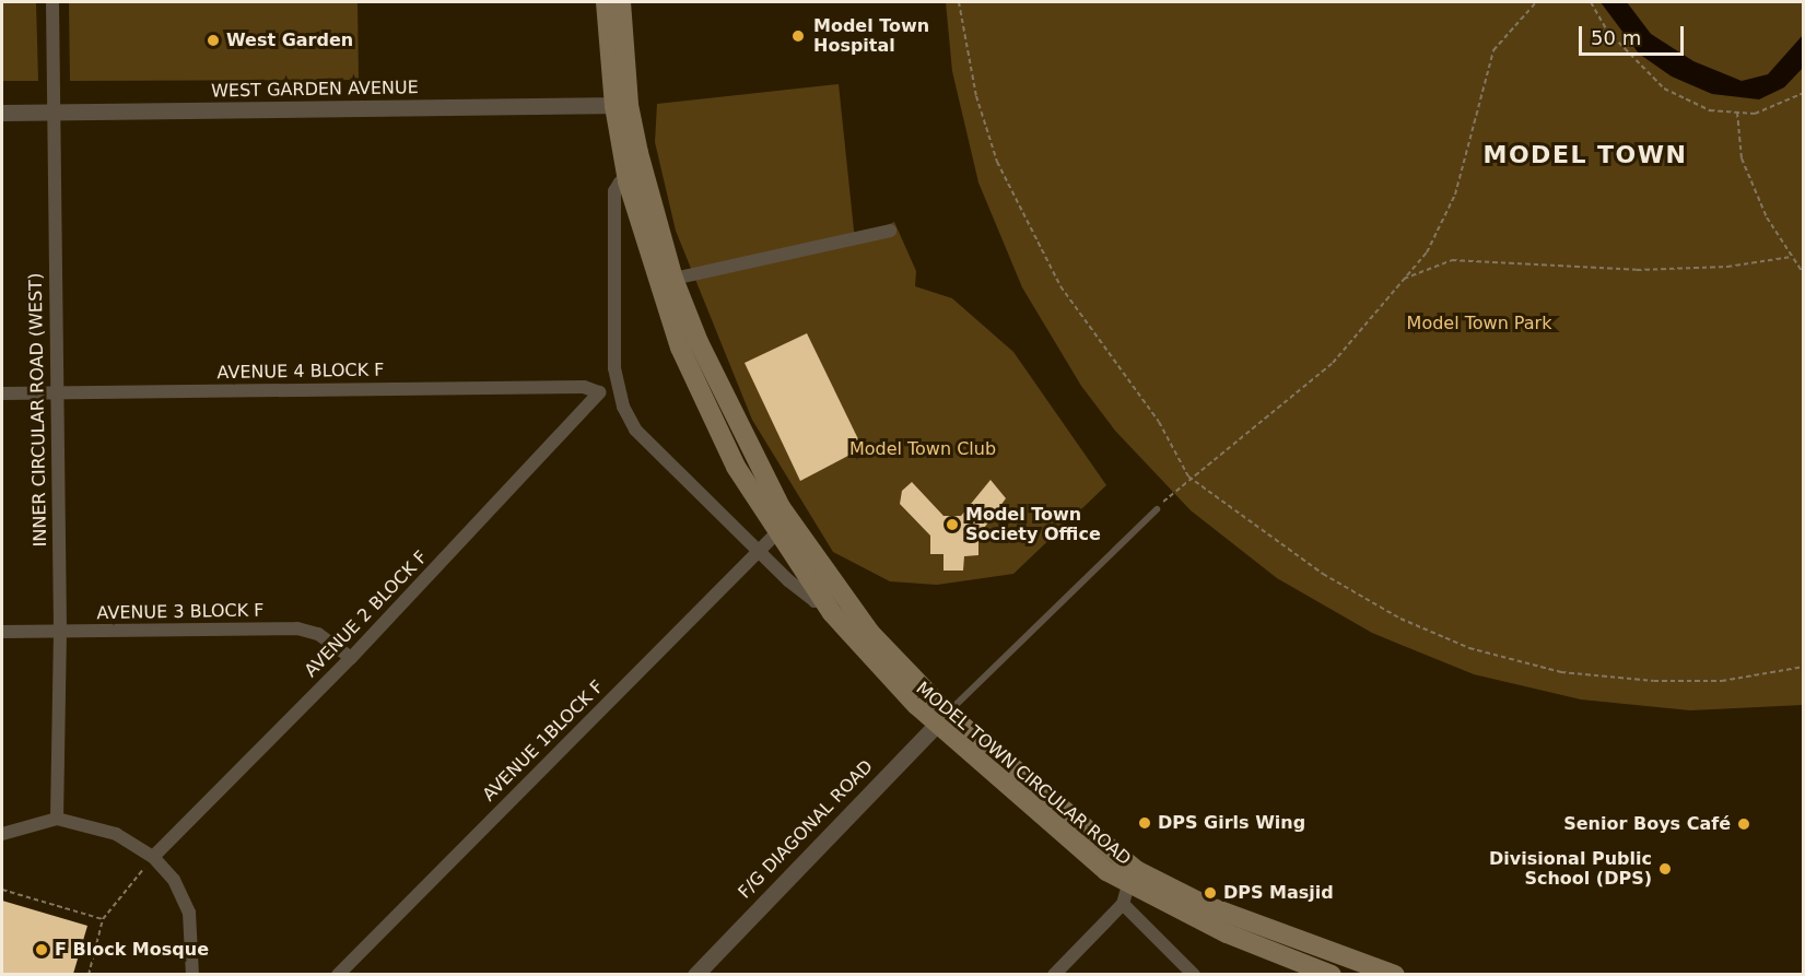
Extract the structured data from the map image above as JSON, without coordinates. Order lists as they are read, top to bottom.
{
  "streets": {
    "main road": ["MODEL TOWN CIRCULAR ROAD"],
    "street": [
      "WEST GARDEN AVENUE",
      "AVENUE 4 BLOCK F",
      "INNER CIRCULAR ROAD (WEST)",
      "AVENUE 3 BLOCK F",
      "AVENUE 2 BLOCK F",
      "AVENUE 1BLOCK F",
      "F/G DIAGONAL ROAD"
    ]
  },
  "crossings": [
    ["WEST GARDEN AVENUE", "INNER CIRCULAR ROAD (WEST)"],
    ["WEST GARDEN AVENUE", "MODEL TOWN CIRCULAR ROAD"],
    ["AVENUE 4 BLOCK F", "INNER CIRCULAR ROAD (WEST)"],
    ["AVENUE 4 BLOCK F", "AVENUE 2 BLOCK F"],
    ["INNER CIRCULAR ROAD (WEST)", "AVENUE 3 BLOCK F"],
    ["AVENUE 3 BLOCK F", "AVENUE 2 BLOCK F"],
    ["AVENUE 1BLOCK F", "MODEL TOWN CIRCULAR ROAD"],
    ["MODEL TOWN CIRCULAR ROAD", "F/G DIAGONAL ROAD"]
  ],
  "districts": ["MODEL TOWN"],
  "parks": ["Model Town Park", "Model Town Club"],
  "places": [
    "Model Town Hospital",
    "West Garden",
    "Model Town Society Office",
    "DPS Girls Wing",
    "Senior Boys Café",
    "Divisional Public School (DPS)",
    "DPS Masjid",
    "F Block Mosque"
  ],
  "scale_bar": "50 m"
}
